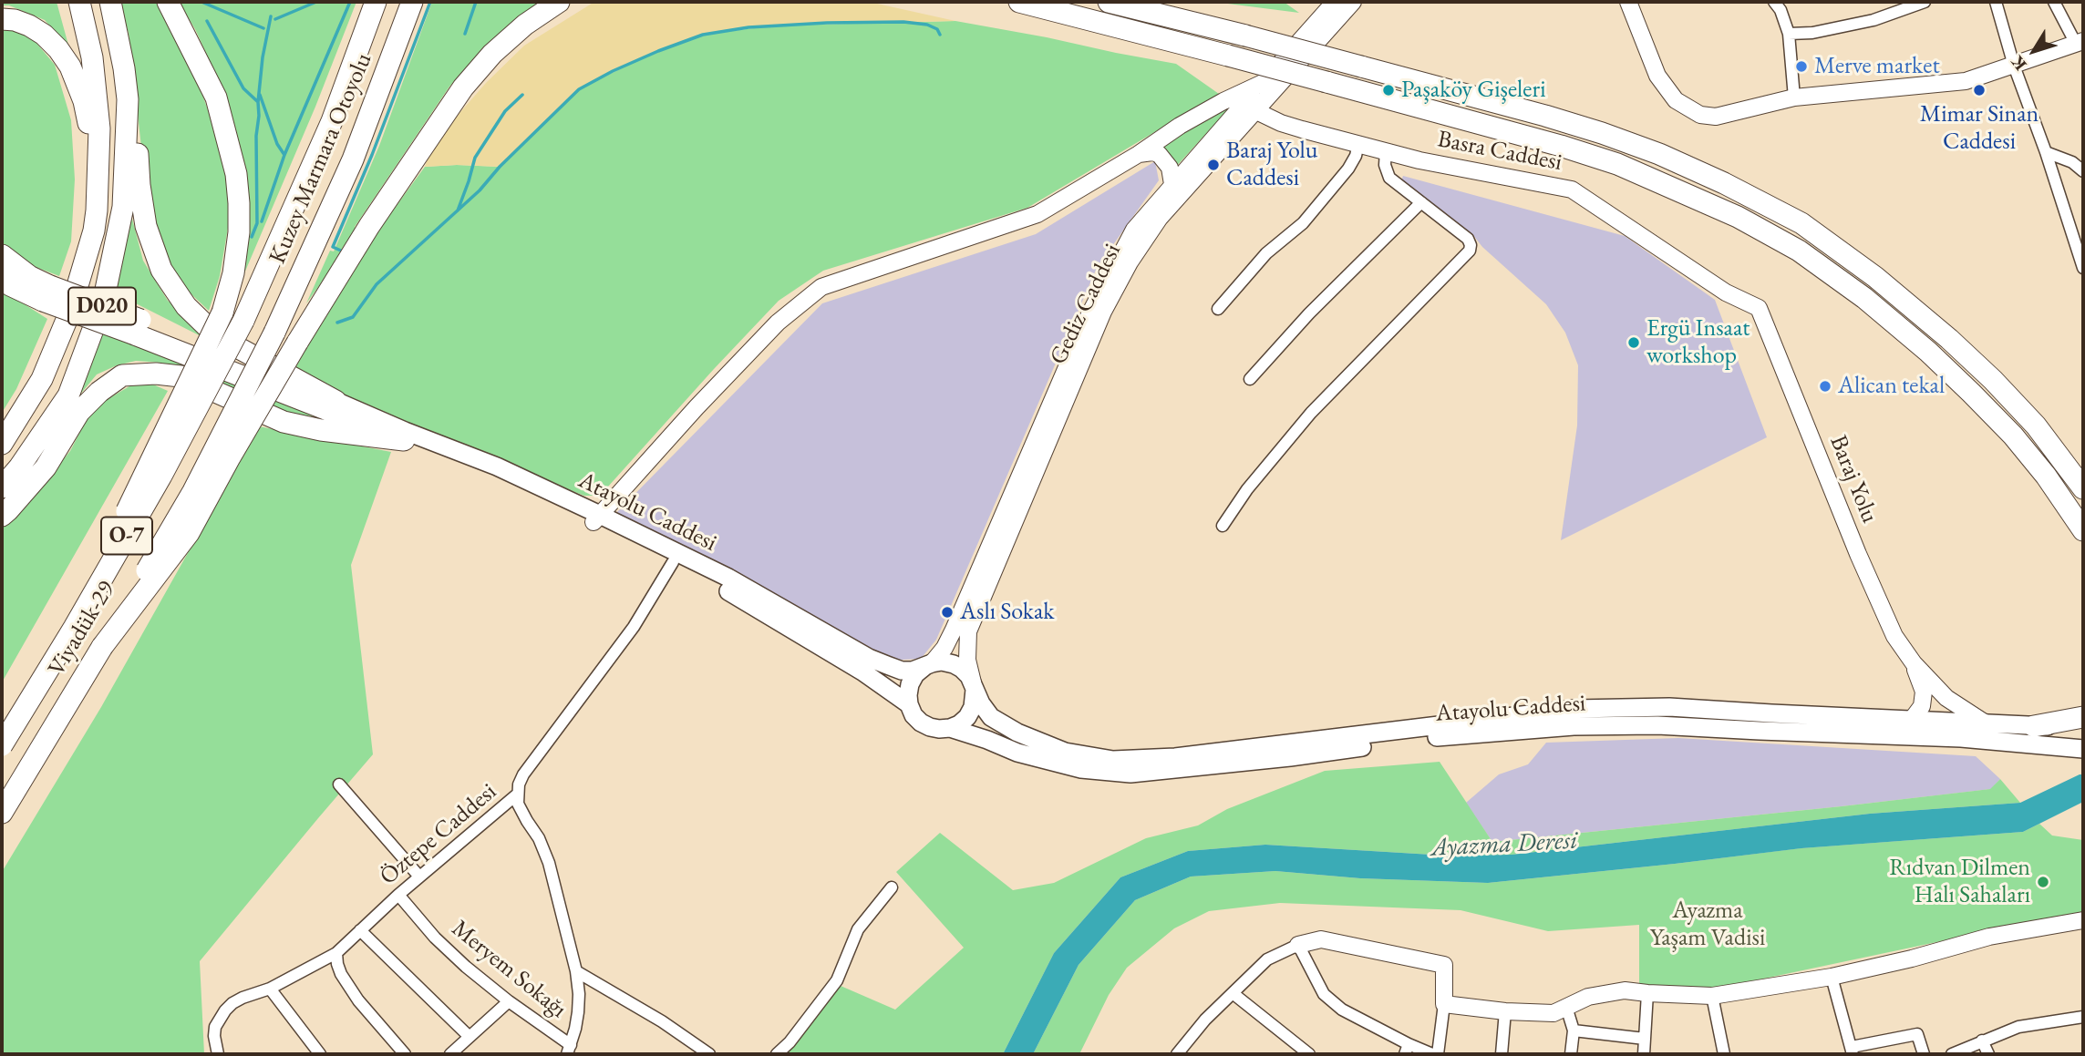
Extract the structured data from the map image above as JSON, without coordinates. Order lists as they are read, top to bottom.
{
  "streets": {
    "highway": [
      "Kuzey Marmara Otoyolu",
      "D020",
      "O-7",
      "Viyadük-29"
    ],
    "main road": ["Atayolu Caddesi"],
    "street": [
      "Basra Caddesi",
      "Gediz Caddesi",
      "Baraj Yolu",
      "Öztepe Caddesi",
      "Meryem Sokağı"
    ]
  },
  "crossings": [
    ["Basra Caddesi", "Gediz Caddesi"],
    ["Basra Caddesi", "Baraj Yolu"],
    ["Kuzey Marmara Otoyolu", "Viyadük-29"],
    ["Gediz Caddesi", "Atayolu Caddesi"],
    ["Baraj Yolu", "Atayolu Caddesi"],
    ["Atayolu Caddesi", "Öztepe Caddesi"],
    ["Öztepe Caddesi", "Meryem Sokağı"]
  ],
  "water": ["Ayazma Deresi"],
  "parks": ["Ayazma Yaşam Vadisi"],
  "places": [
    "Merve market",
    "Paşaköy Gişeleri",
    "Mimar Sinan Caddesi",
    "Baraj Yolu Caddesi",
    "Ergü Insaat workshop",
    "Alican tekal",
    "Aslı Sokak",
    "Rıdvan Dilmen Halı Sahaları"
  ],
  "north": "bottom left"
}
